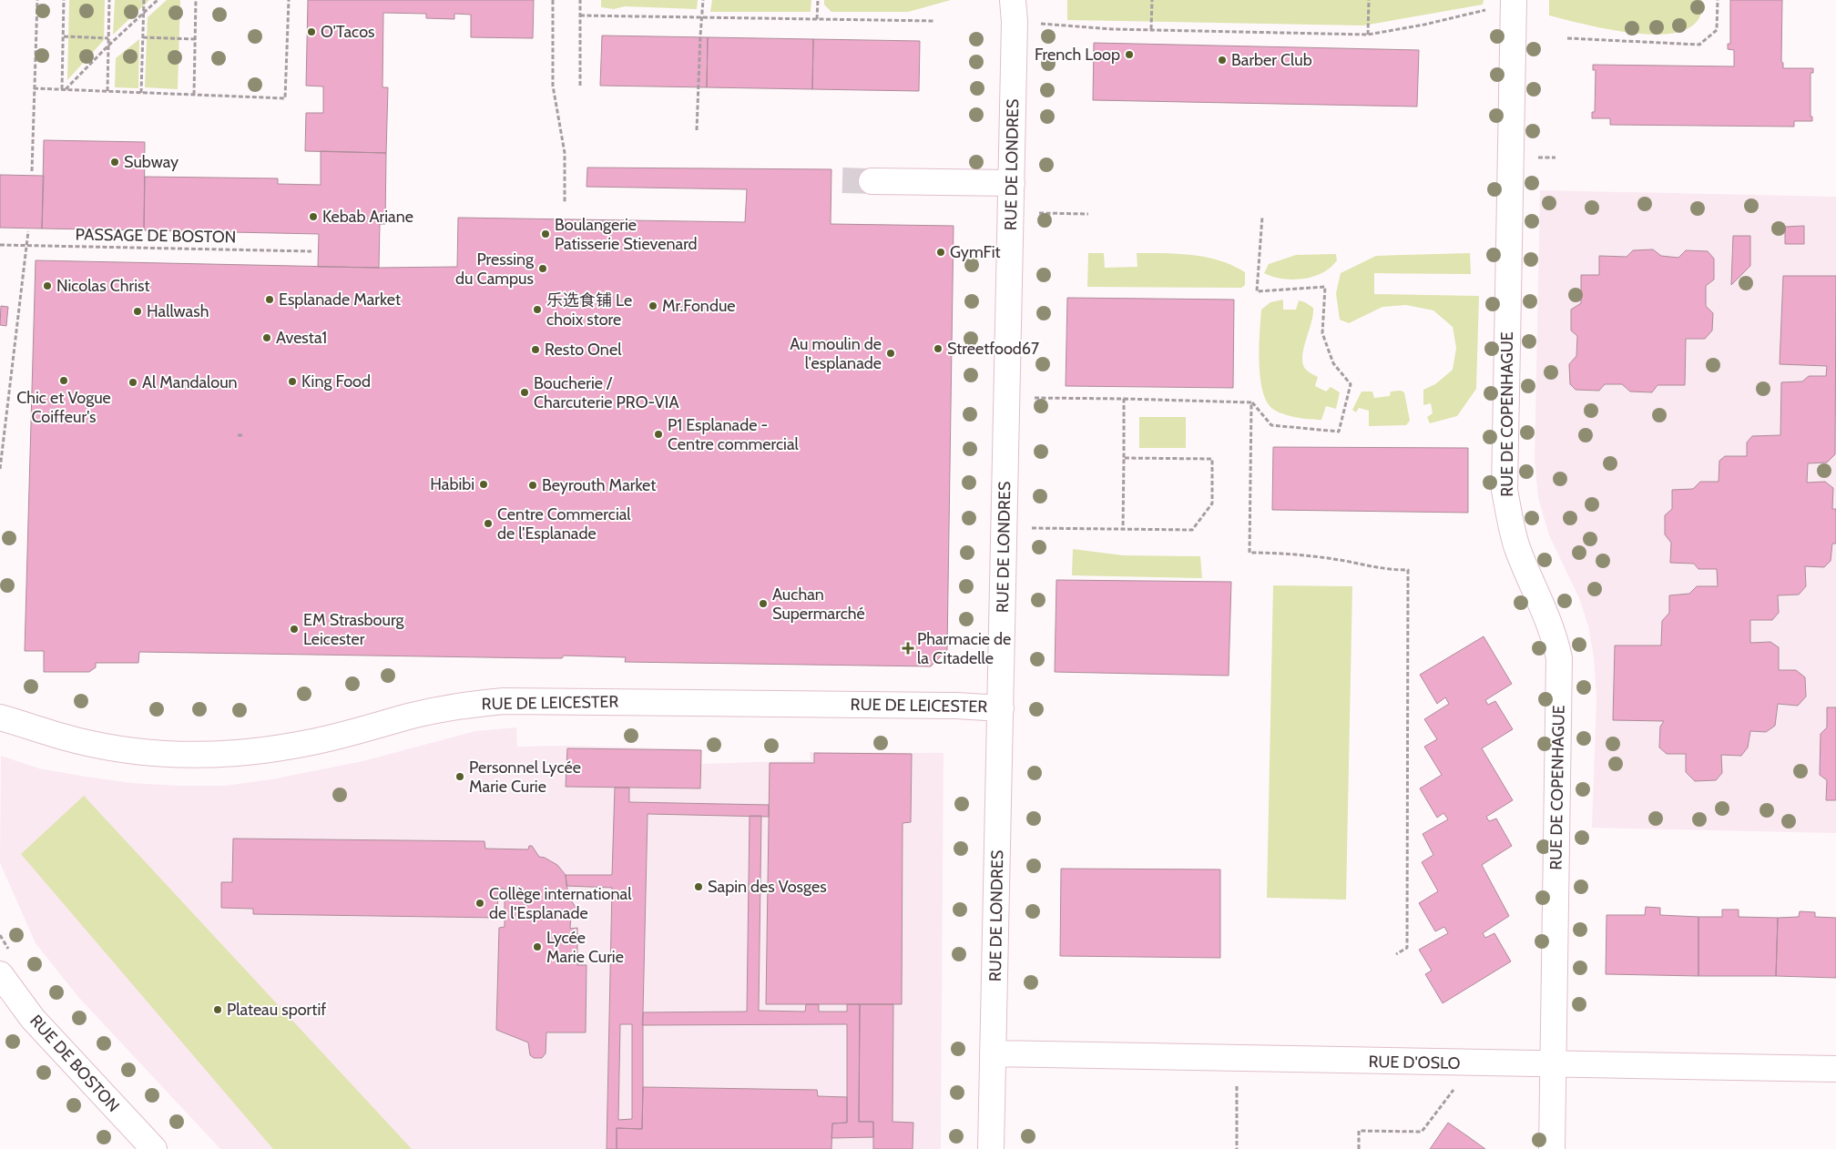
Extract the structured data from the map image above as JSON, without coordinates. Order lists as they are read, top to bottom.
{
  "streets": {
    "street": [
      "RUE DE LONDRES",
      "RUE DE COPENHAGUE",
      "RUE DE LEICESTER",
      "RUE D'OSLO",
      "RUE DE BOSTON"
    ],
    "path": ["PASSAGE DE BOSTON"]
  },
  "crossings": [
    ["RUE DE LONDRES", "RUE DE LEICESTER"],
    ["RUE DE LONDRES", "RUE D'OSLO"],
    ["RUE DE COPENHAGUE", "RUE D'OSLO"]
  ],
  "places": {
    "other": [
      "O'Tacos",
      "French Loop",
      "Barber Club",
      "Subway",
      "Kebab Ariane",
      "Boulangerie Patisserie Stievenard",
      "GymFit",
      "Pressing du Campus",
      "Nicolas Christ",
      "Esplanade Market",
      "Mr.Fondue",
      "乐选食铺 Le choix store",
      "Hallwash",
      "Avesta1",
      "Streetfood67",
      "Resto Onel",
      "Au moulin de l'esplanade",
      "Chic et Vogue Coiffeur's",
      "King Food",
      "Al Mandaloun",
      "Boucherie / Charcuterie PRO-VIA",
      "P1 Esplanade - Centre commercial",
      "Habibi",
      "Beyrouth Market",
      "Centre Commercial de l'Esplanade",
      "Auchan Supermarché",
      "EM Strasbourg Leicester",
      "Personnel Lycée Marie Curie",
      "Sapin des Vosges",
      "Collège international de l'Esplanade",
      "Lycée Marie Curie",
      "Plateau sportif"
    ],
    "health": ["Pharmacie de la Citadelle"]
  }
}
